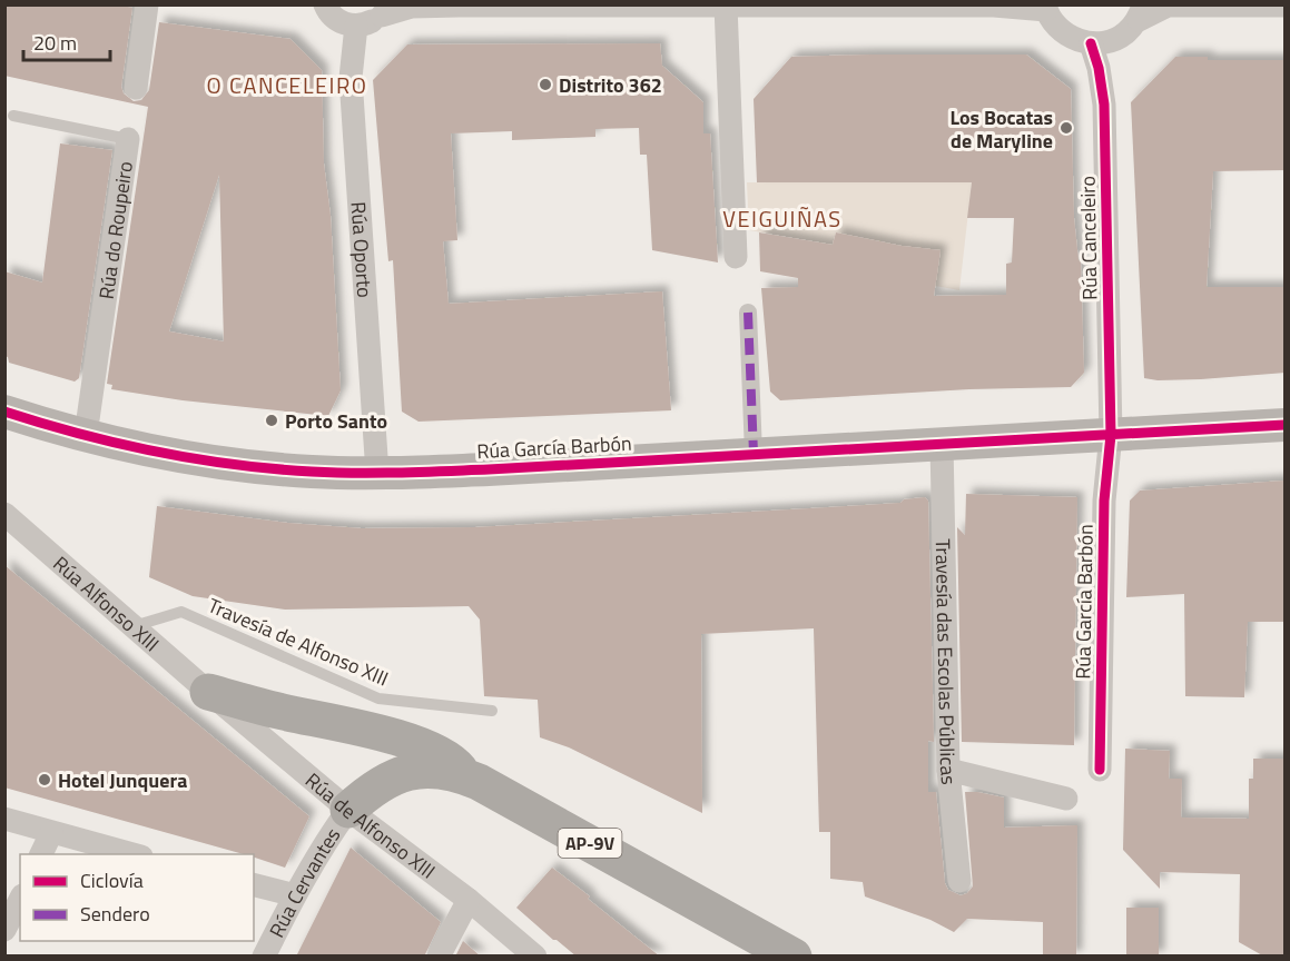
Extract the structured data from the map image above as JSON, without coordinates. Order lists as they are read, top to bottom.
{
  "streets": {
    "highway": ["AP-9V"],
    "main road": ["Rúa García Barbón"],
    "street": [
      "Rúa do Roupeiro",
      "Rúa Canceleiro",
      "Rúa Oporto",
      "Rúa Alfonso XIII",
      "Travesía das Escolas Públicas",
      "Rúa de Alfonso XIII",
      "Rúa Cervantes"
    ],
    "lane": ["Travesía de Alfonso XIII"]
  },
  "crossings": [
    ["Rúa do Roupeiro", "Rúa García Barbón"],
    ["Rúa Canceleiro", "Rúa García Barbón"],
    ["Rúa Oporto", "Rúa García Barbón"],
    ["Rúa García Barbón", "Travesía das Escolas Públicas"],
    ["Rúa Alfonso XIII", "Travesía de Alfonso XIII"],
    ["Rúa Alfonso XIII", "Rúa de Alfonso XIII"],
    ["Rúa de Alfonso XIII", "Rúa Cervantes"]
  ],
  "districts": ["O CANCELEIRO", "VEIGUIÑAS"],
  "places": [
    "Distrito 362",
    "Los Bocatas de Maryline",
    "Porto Santo",
    "Hotel Junquera"
  ],
  "legend": ["Ciclovía", "Sendero"],
  "scale_bar": "20 m"
}
